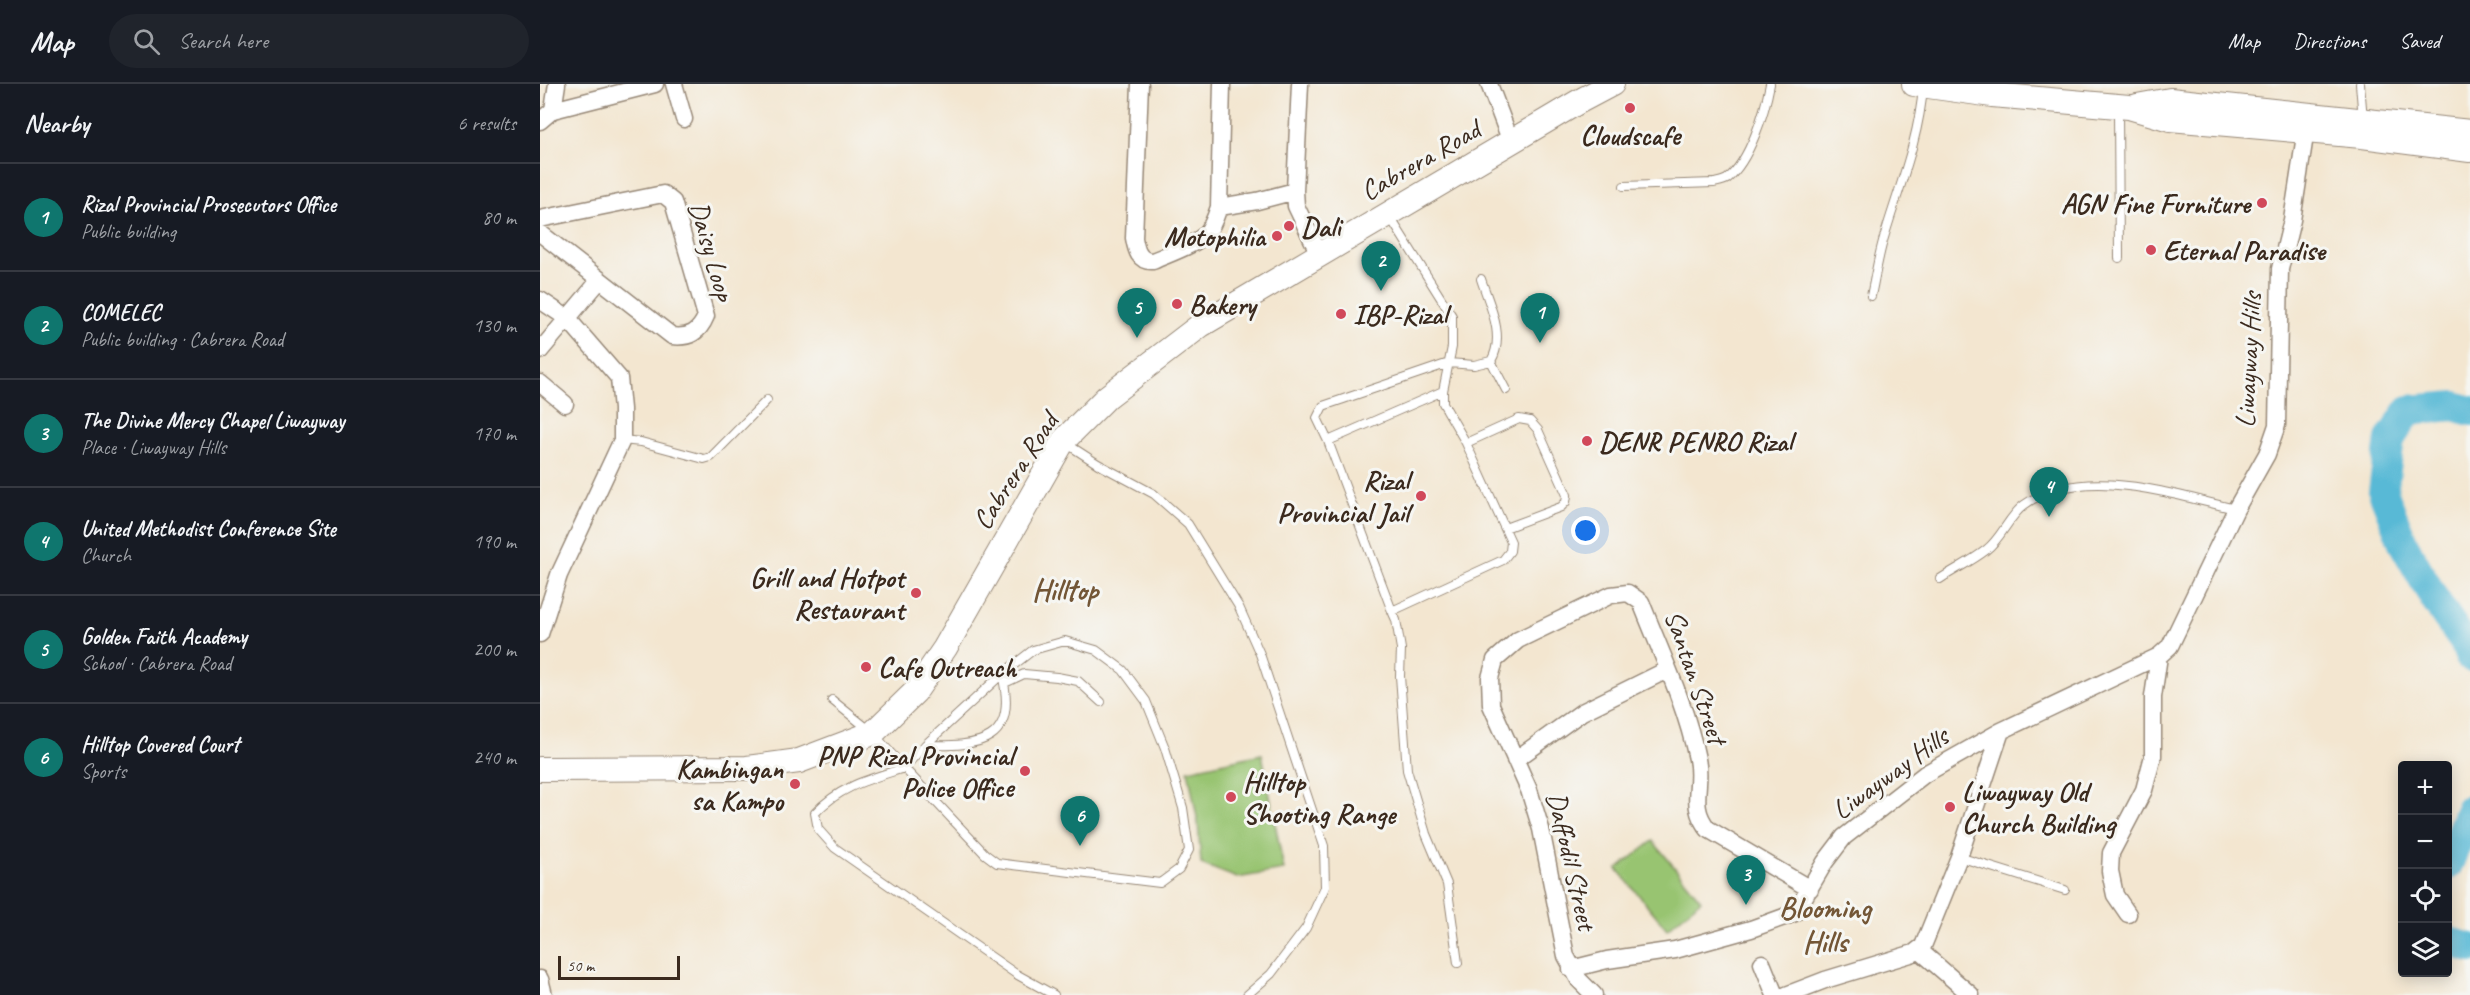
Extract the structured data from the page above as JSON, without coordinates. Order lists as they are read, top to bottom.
{
  "streets": {
    "main road": ["Cabrera Road"],
    "street": [
      "Daisy Loop",
      "Liwayway Hills",
      "Santan Street",
      "Daffodil Street"
    ]
  },
  "crossings": [
    ["Liwayway Hills", "Santan Street"],
    ["Liwayway Hills", "Daffodil Street"],
    ["Santan Street", "Daffodil Street"]
  ],
  "districts": ["Hilltop", "Blooming Hills"],
  "places": [
    "Cloudscafe",
    "AGN Fine Furniture",
    "Dali",
    "Motophilia",
    "Eternal Paradise",
    "Bakery",
    "IBP-Rizal",
    "DENR PENRO Rizal",
    "Rizal Provincial Jail",
    "Grill and Hotpot Restaurant",
    "Cafe Outreach",
    "PNP Rizal Provincial Police Office",
    "Kambingan sa Kampo",
    "Hilltop Shooting Range",
    "Liwayway Old Church Building"
  ],
  "scale_bar": "50 m",
  "page": {
    "header": "Map",
    "search": "Search here",
    "nav": ["Map", "Directions", "Saved"],
    "heading": ["Nearby", "6 results"],
    "list": [
      {
        "mark": "1",
        "name": "Rizal Provincial Prosecutors Office",
        "note": "Public building",
        "value": "80 m"
      },
      {
        "mark": "2",
        "name": "COMELEC",
        "note": "Public building · Cabrera Road",
        "value": "130 m"
      },
      {
        "mark": "3",
        "name": "The Divine Mercy Chapel Liwayway",
        "note": "Place · Liwayway Hills",
        "value": "170 m"
      },
      {
        "mark": "4",
        "name": "United Methodist Conference Site",
        "note": "Church",
        "value": "190 m"
      },
      {
        "mark": "5",
        "name": "Golden Faith Academy",
        "note": "School · Cabrera Road",
        "value": "200 m"
      },
      {
        "mark": "6",
        "name": "Hilltop Covered Court",
        "note": "Sports",
        "value": "240 m"
      }
    ],
    "pins": [
      "2",
      "5",
      "1",
      "4",
      "6",
      "3"
    ],
    "map_buttons": ["+", "−"],
    "scale": "50 m"
  }
}
